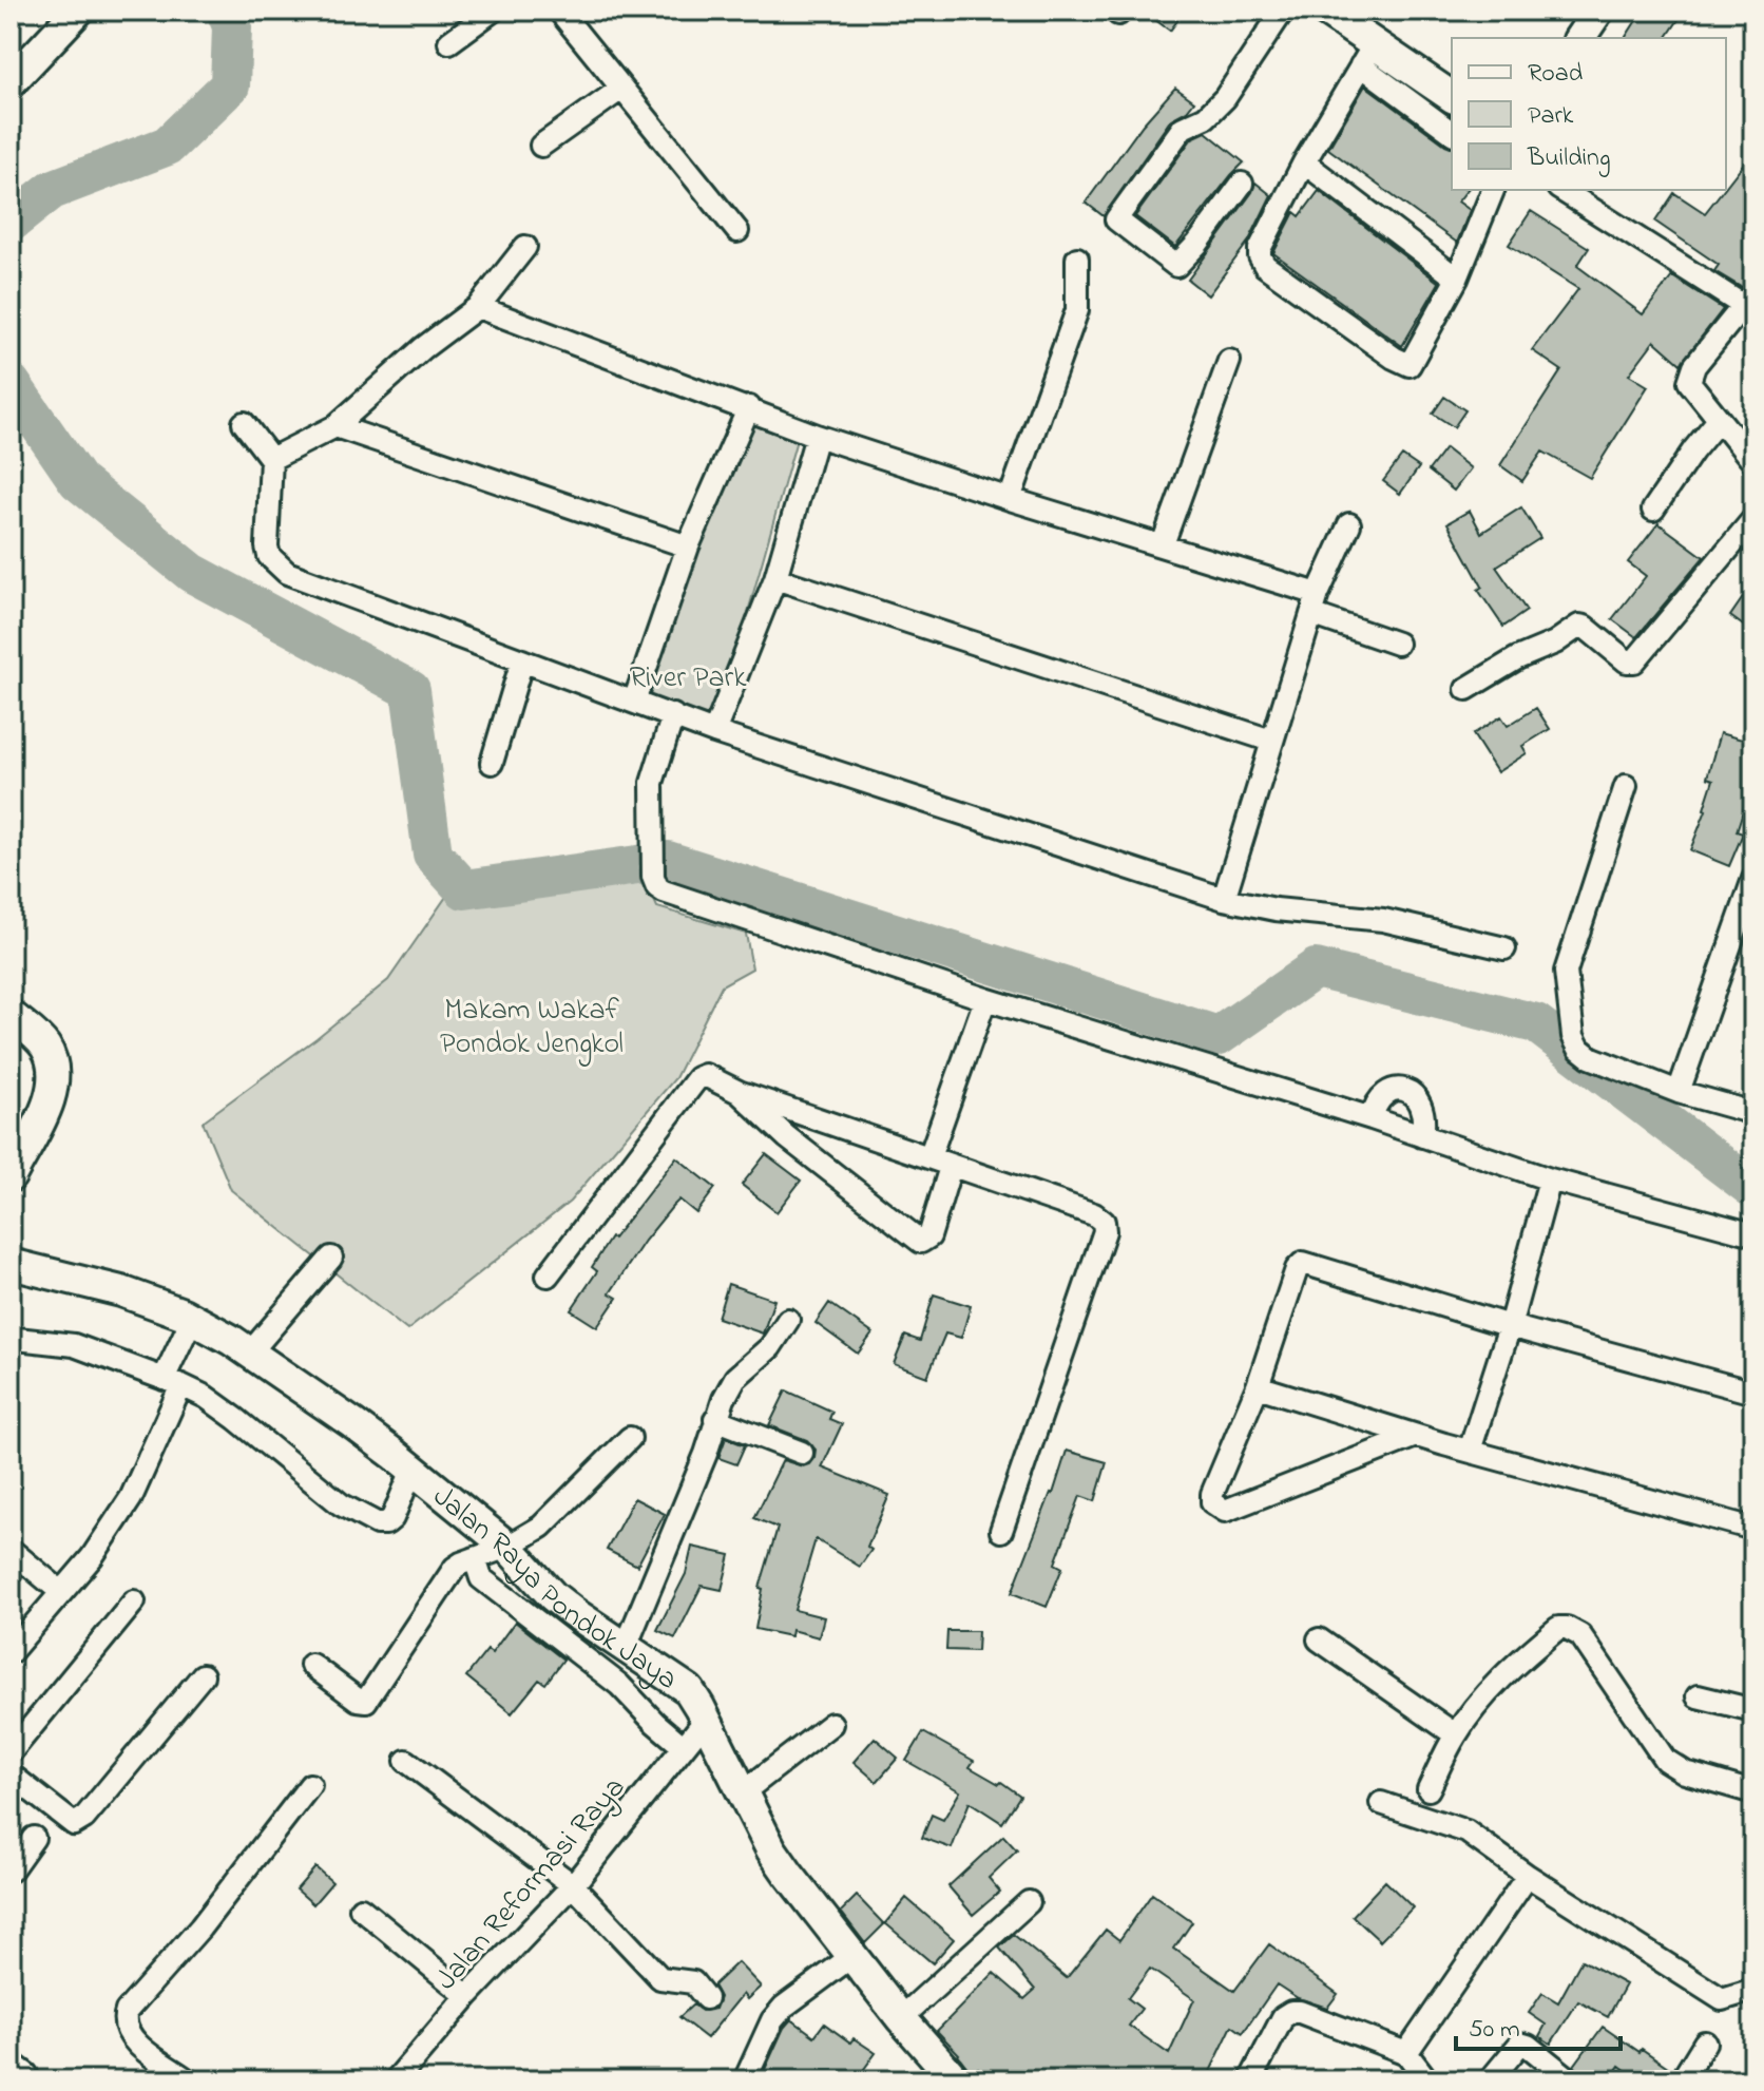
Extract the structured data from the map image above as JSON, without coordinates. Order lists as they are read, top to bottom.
{
  "streets": {
    "main road": ["Jalan Raya Pondok Jaya"],
    "street": ["Jalan Reformasi Raya"]
  },
  "crossings": [
    ["Jalan Raya Pondok Jaya", "Jalan Reformasi Raya"]
  ],
  "parks": ["River Park", "Makam Wakaf Pondok Jengkol"],
  "legend": ["Road", "Park", "Building"],
  "scale_bar": "50 m"
}
